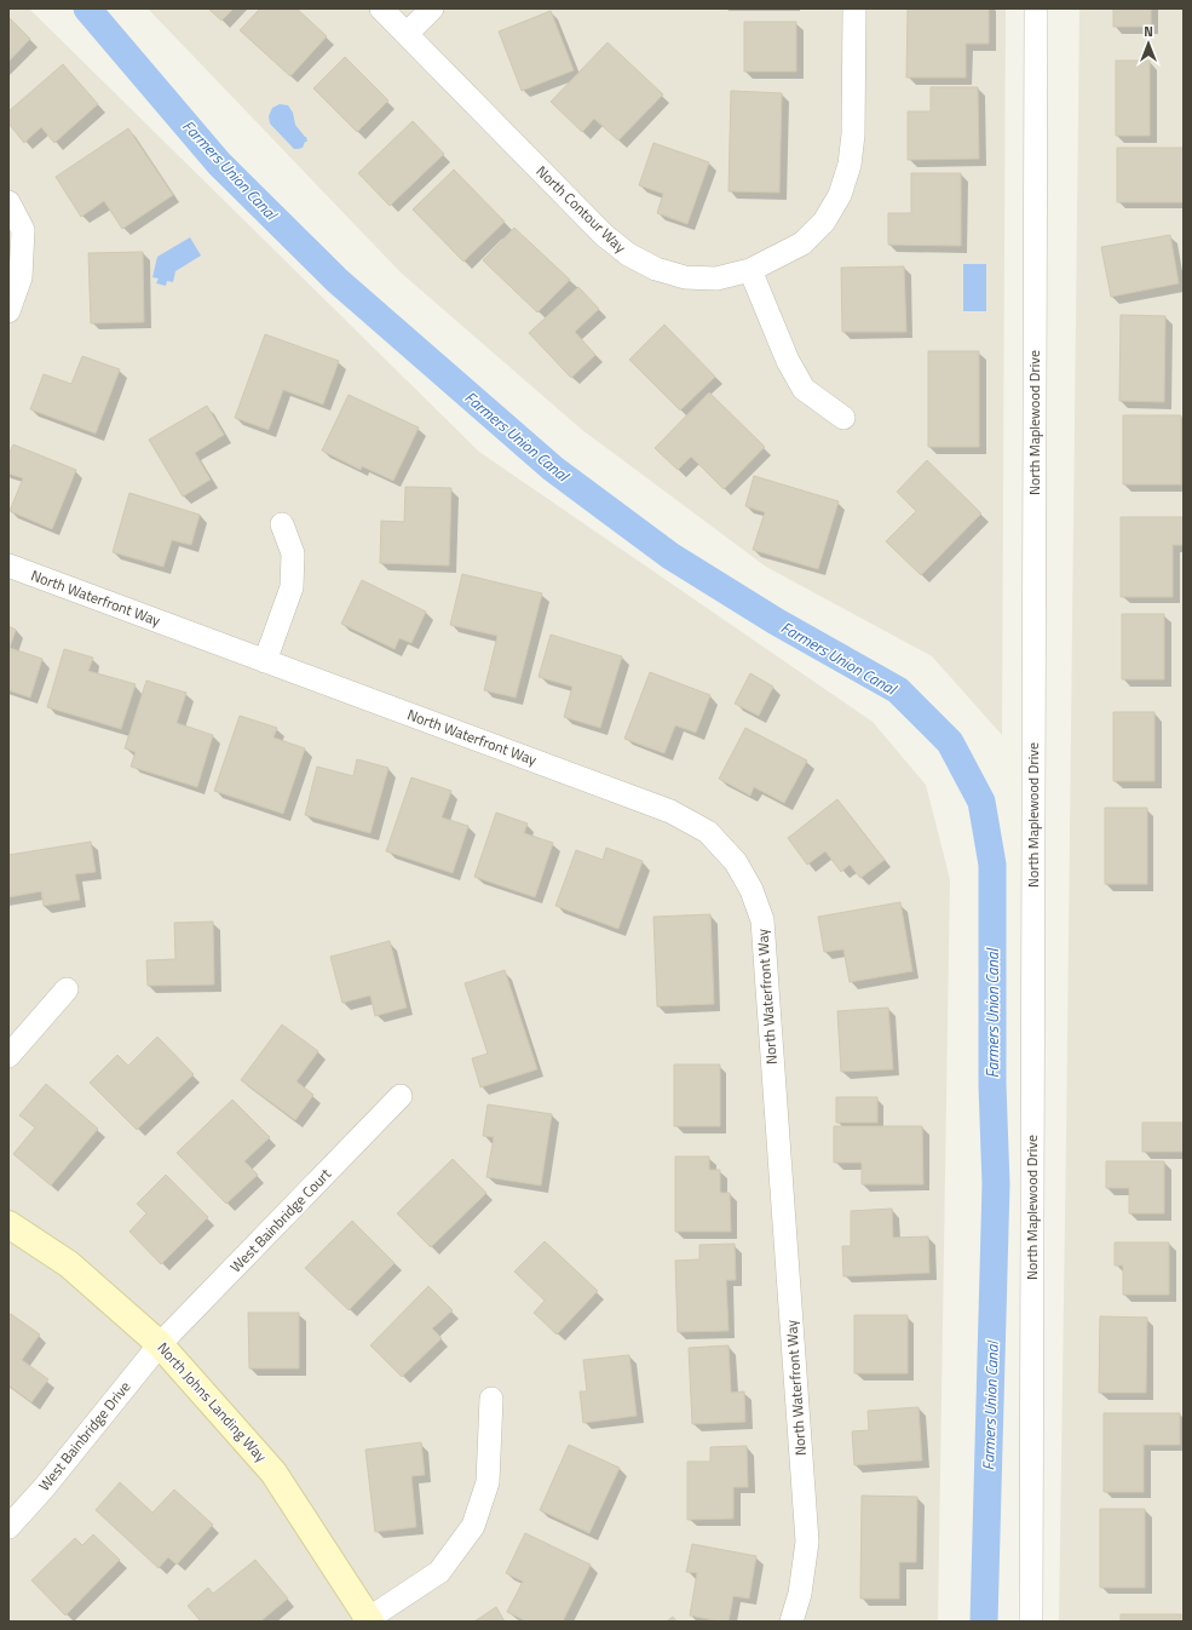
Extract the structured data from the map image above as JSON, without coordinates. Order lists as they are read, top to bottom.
{
  "streets": {
    "street": [
      "North Contour Way",
      "North Maplewood Drive",
      "North Waterfront Way",
      "West Bainbridge Court",
      "North Johns Landing Way",
      "West Bainbridge Drive"
    ]
  },
  "crossings": [
    ["West Bainbridge Court", "North Johns Landing Way"],
    ["West Bainbridge Court", "West Bainbridge Drive"],
    ["North Johns Landing Way", "West Bainbridge Drive"]
  ],
  "water": ["Farmers Union Canal"],
  "north": "top"
}
